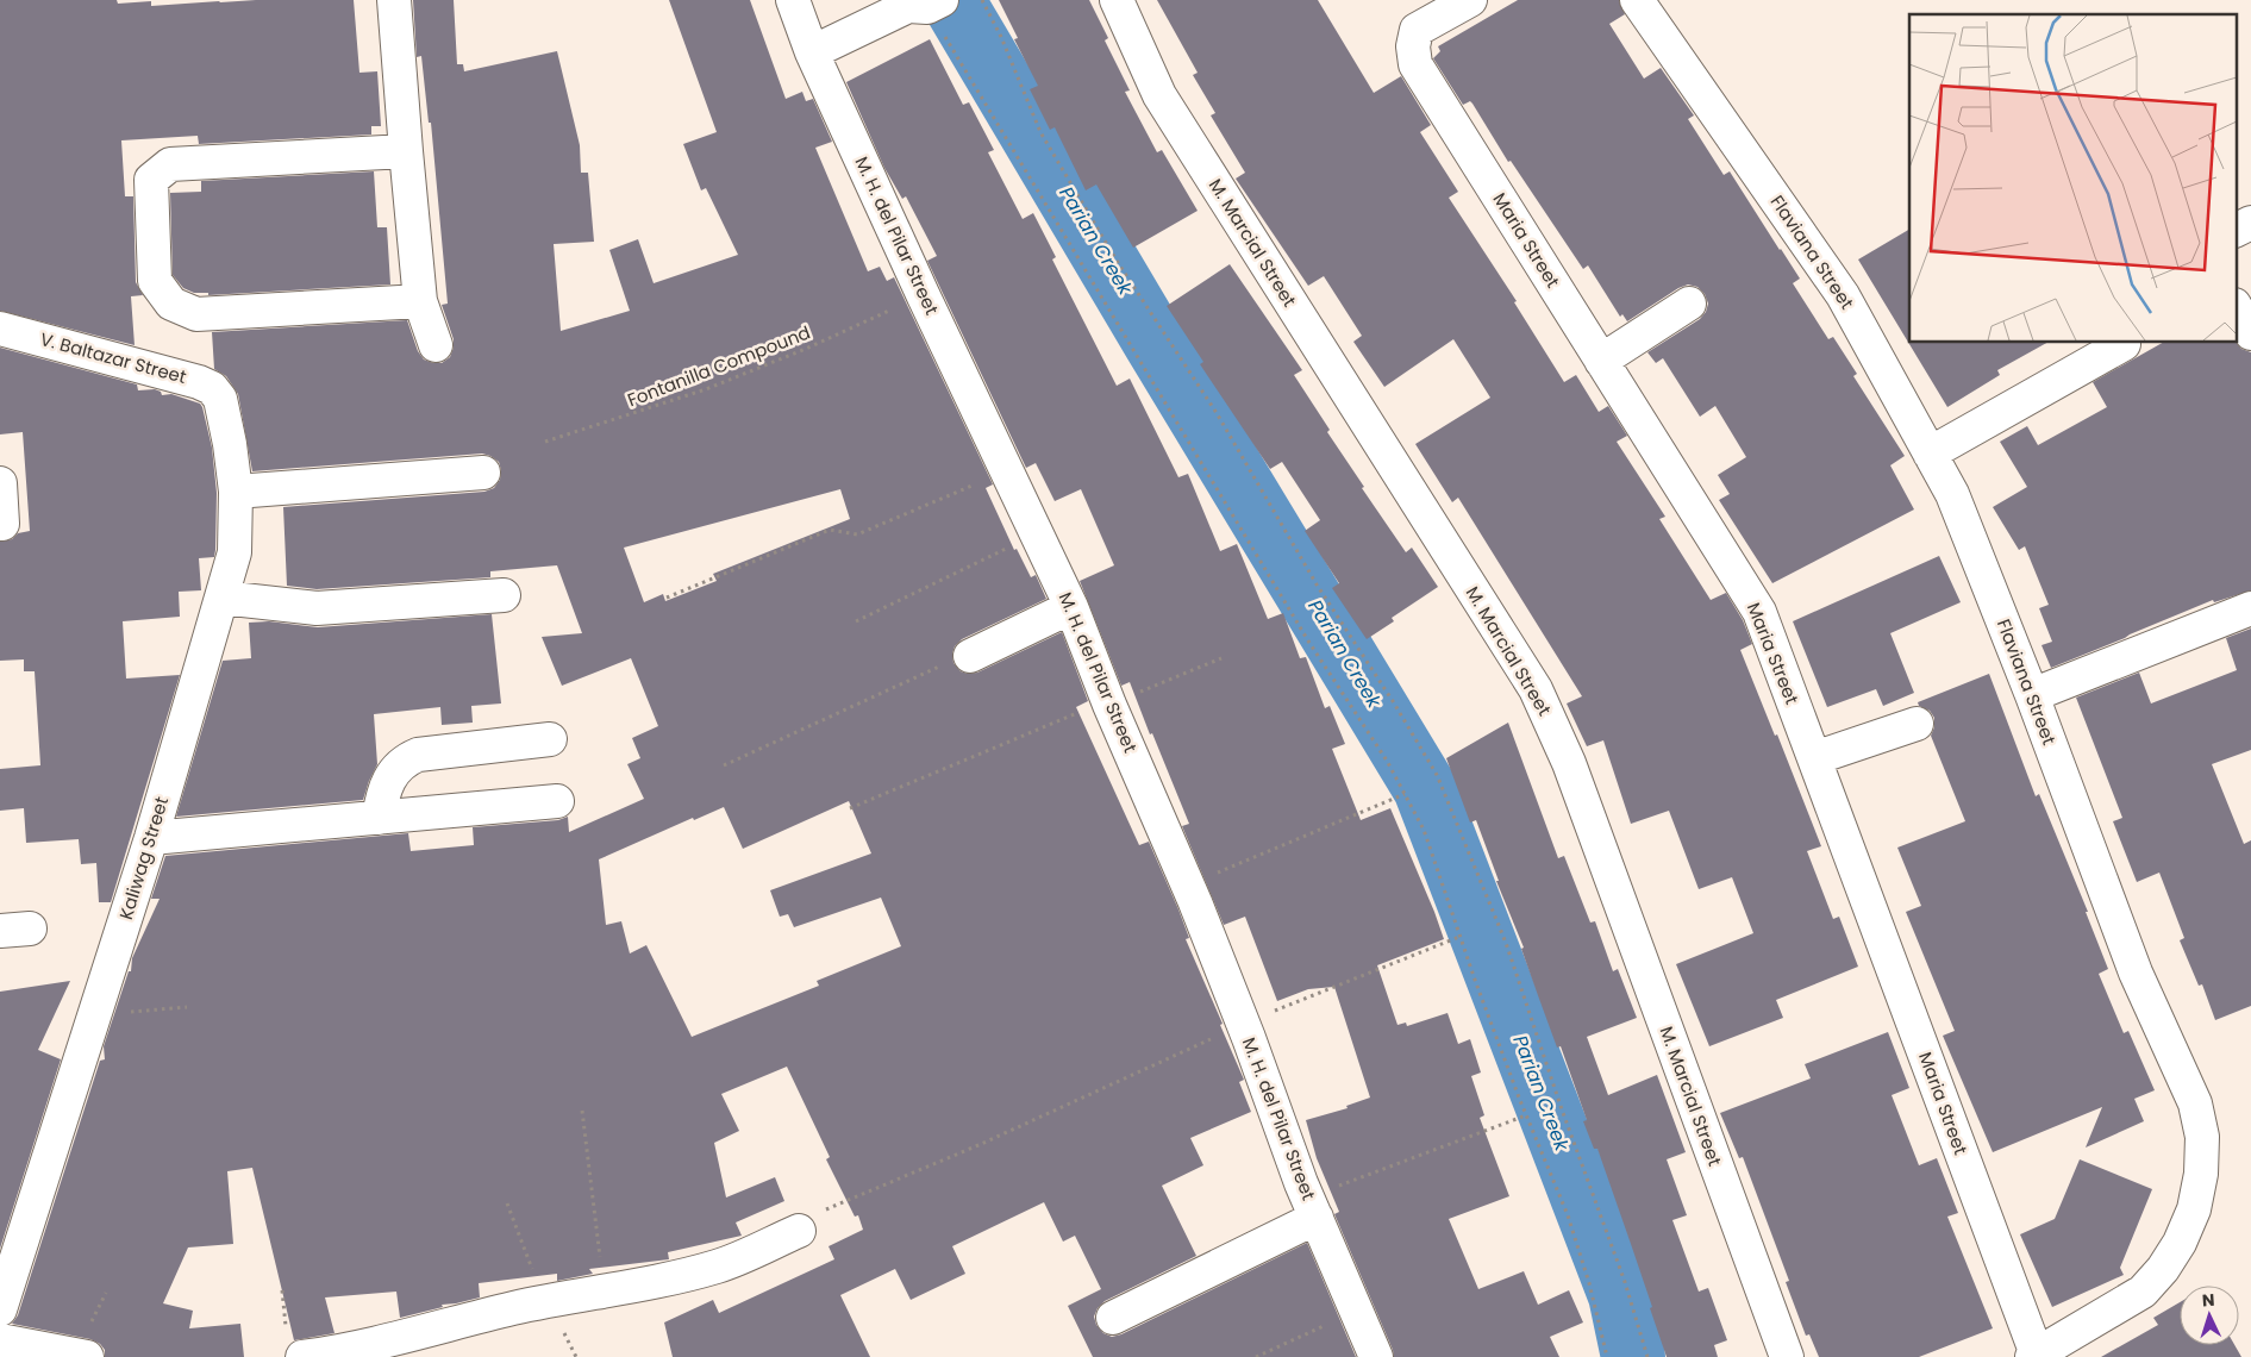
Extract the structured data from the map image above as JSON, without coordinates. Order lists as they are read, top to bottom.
{
  "streets": {
    "street": [
      "M. H. del Pilar Street",
      "Maria Street",
      "M. Marcial Street",
      "Flaviana Street",
      "V. Baltazar Street",
      "Kaliwag Street"
    ],
    "path": ["Fontanilla Compound"]
  },
  "crossings": [
    ["Maria Street", "Flaviana Street"],
    ["V. Baltazar Street", "Kaliwag Street"]
  ],
  "water": ["Parian Creek"],
  "north": "top"
}
